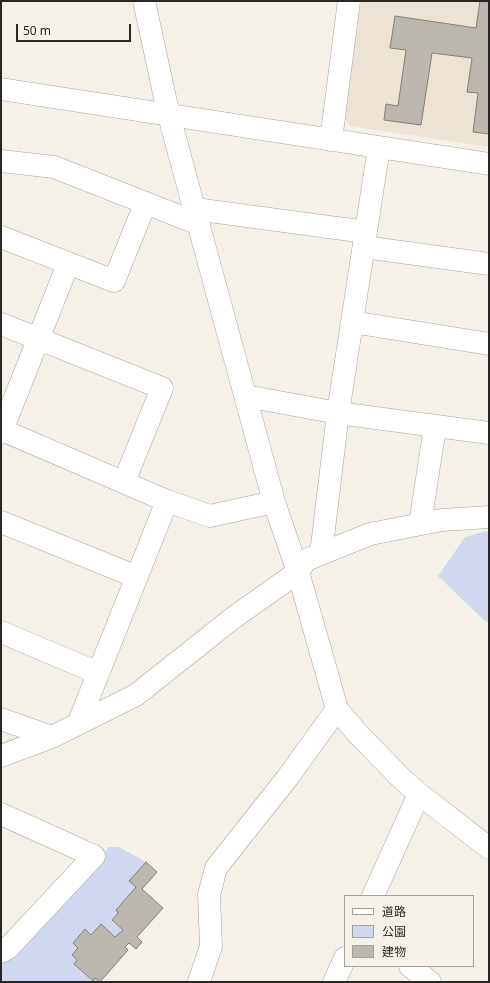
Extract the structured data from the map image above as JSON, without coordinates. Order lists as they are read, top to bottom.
{
  "legend": ["道路", "公園", "建物"],
  "scale_bar": "50 m"
}
